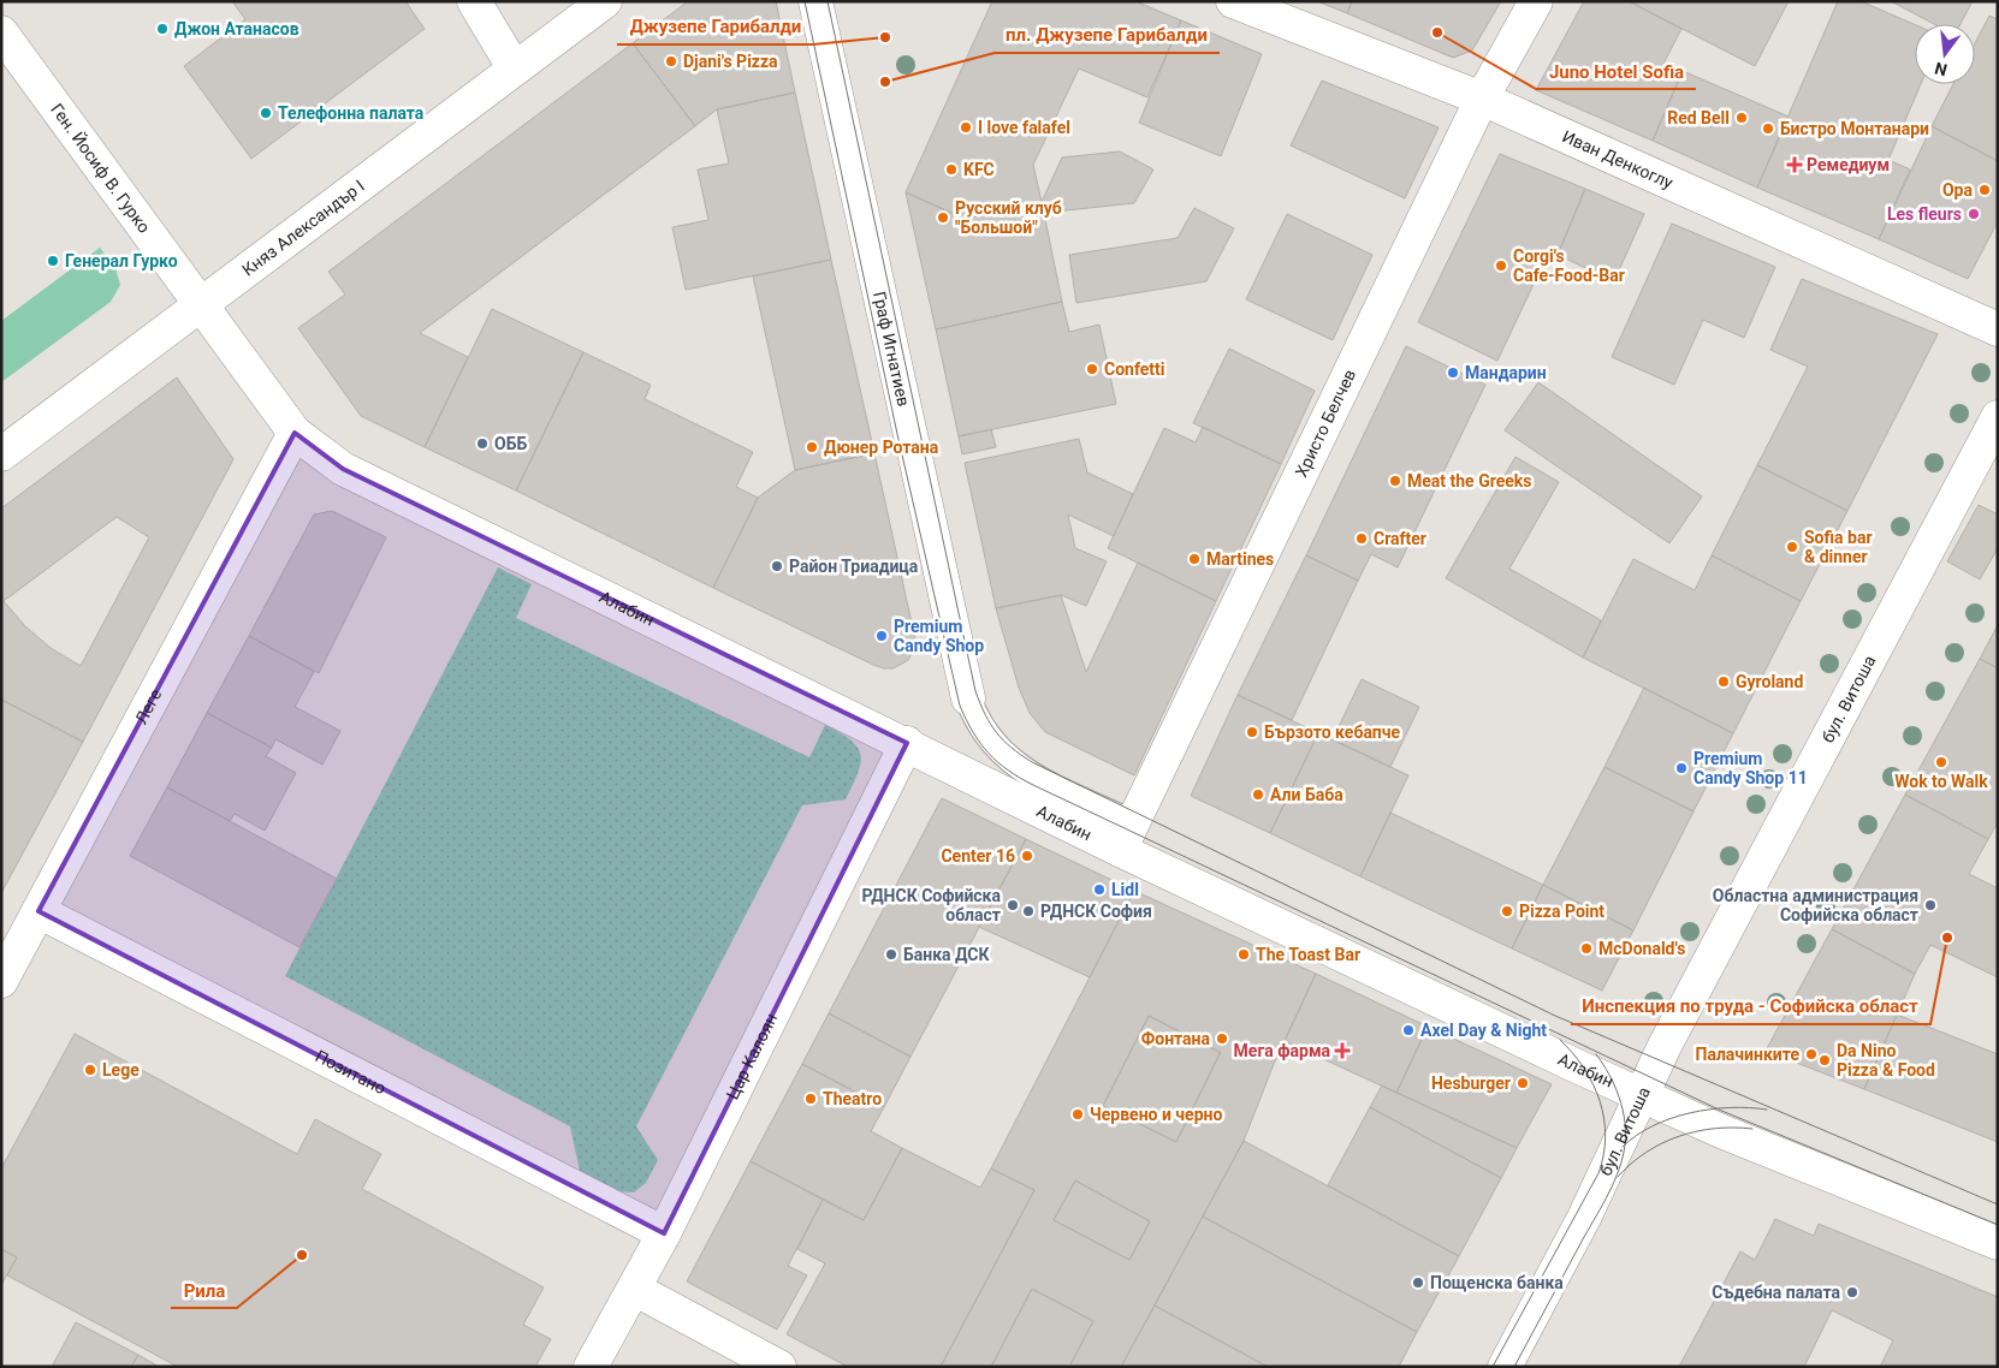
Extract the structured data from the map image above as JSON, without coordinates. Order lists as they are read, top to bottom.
{
  "streets": {
    "street": [
      "Иван Денкоглу",
      "Ген. Йосиф В. Гурко",
      "Княз Александър I",
      "Граф Игнатиев",
      "Христо Белчев",
      "Алабин",
      "бул. Витоша",
      "Леге",
      "Цар Калоян",
      "Позитано"
    ]
  },
  "crossings": [
    ["Иван Денкоглу", "Христо Белчев"],
    ["Ген. Йосиф В. Гурко", "Княз Александър I"],
    ["Ген. Йосиф В. Гурко", "Алабин"],
    ["Княз Александър I", "Алабин"],
    ["Христо Белчев", "Алабин"],
    ["Алабин", "бул. Витоша"],
    ["Алабин", "Леге"],
    ["Алабин", "Цар Калоян"],
    ["Леге", "Позитано"],
    ["Цар Калоян", "Позитано"]
  ],
  "places": {
    "other": [
      "Джон Атанасов",
      "Juno Hotel Sofia",
      "Джузепе Гарибалди",
      "Djani's Pizza",
      "пл. Джузепе Гарибалди",
      "Телефонна палата",
      "Red Bell",
      "I love falafel",
      "Бистро Монтанари",
      "KFC",
      "Opa",
      "Les fleurs",
      "Русский клуб \"Большой\"",
      "Генерал Гурко",
      "Corgi's Cafe-Food-Bar",
      "Confetti",
      "Мандарин",
      "ОББ",
      "Дюнер Ротана",
      "Meat the Greeks",
      "Crafter",
      "Sofia bar & dinner",
      "Martines",
      "Район Триадица",
      "Premium Candy Shop",
      "Gyroland",
      "Бързото кебапче",
      "Wok to Walk",
      "Premium Candy Shop 11",
      "Али Баба",
      "Center 16",
      "Lidl",
      "РДНСК Софийска област",
      "Областна администрация Софийска област",
      "РДНСК София",
      "Pizza Point",
      "Инспекция по труда - Софийска област",
      "McDonald's",
      "Банка ДСК",
      "The Toast Bar",
      "Axel Day & Night",
      "Фонтана",
      "Палачинките",
      "Da Nino Pizza & Food",
      "Lege",
      "Hesburger",
      "Theatro",
      "Червено и черно",
      "Рила",
      "Пощенска банка",
      "Съдебна палата"
    ],
    "health": ["Ремедиум", "Мега фарма"]
  },
  "north": "bottom"
}
